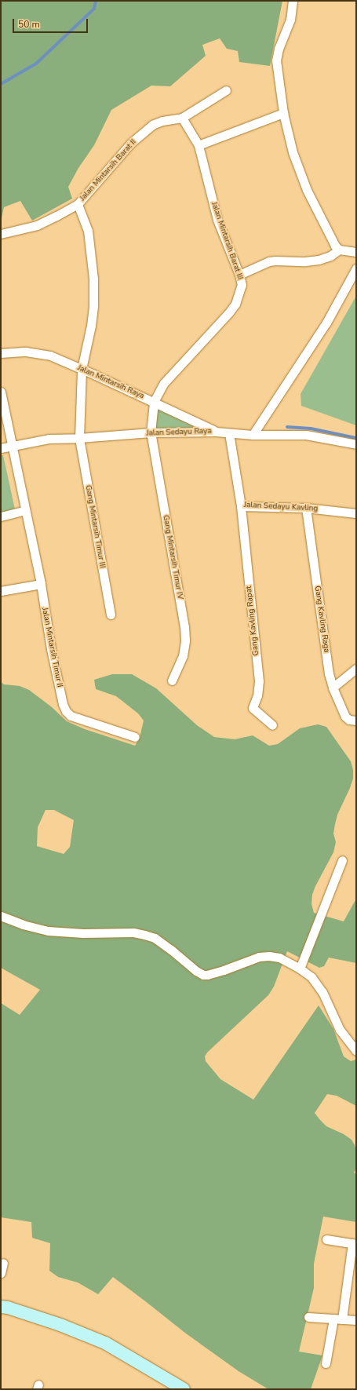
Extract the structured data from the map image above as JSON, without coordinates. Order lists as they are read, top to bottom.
{
  "streets": {
    "street": [
      "Jalan Mintarsih Barat II",
      "Jalan Mintarsih Barat III",
      "Jalan Mintarsih Raya",
      "Jalan Sedayu Raya",
      "Jalan Sedayu Kavling",
      "Gang Mintarsih Timur III",
      "Gang Mintarsih Timur IV",
      "Gang Kavling Raga",
      "Gang Kavling Rapat",
      "Jalan Mintarsih Timur II"
    ]
  },
  "crossings": [
    ["Jalan Mintarsih Barat II", "Jalan Mintarsih Barat III"],
    ["Jalan Mintarsih Barat II", "Jalan Mintarsih Raya"],
    ["Jalan Mintarsih Barat II", "Jalan Sedayu Raya"],
    ["Jalan Mintarsih Barat II", "Gang Mintarsih Timur III"],
    ["Jalan Mintarsih Barat III", "Jalan Mintarsih Raya"],
    ["Jalan Mintarsih Barat III", "Jalan Sedayu Raya"],
    ["Jalan Mintarsih Barat III", "Gang Mintarsih Timur IV"],
    ["Jalan Mintarsih Raya", "Jalan Sedayu Raya"],
    ["Jalan Sedayu Raya", "Jalan Sedayu Kavling"],
    ["Jalan Sedayu Raya", "Gang Mintarsih Timur III"],
    ["Jalan Sedayu Raya", "Gang Mintarsih Timur IV"],
    ["Jalan Sedayu Raya", "Jalan Mintarsih Timur II"],
    ["Jalan Sedayu Kavling", "Gang Kavling Raga"],
    ["Jalan Sedayu Kavling", "Gang Kavling Rapat"]
  ],
  "scale_bar": "50 m"
}
